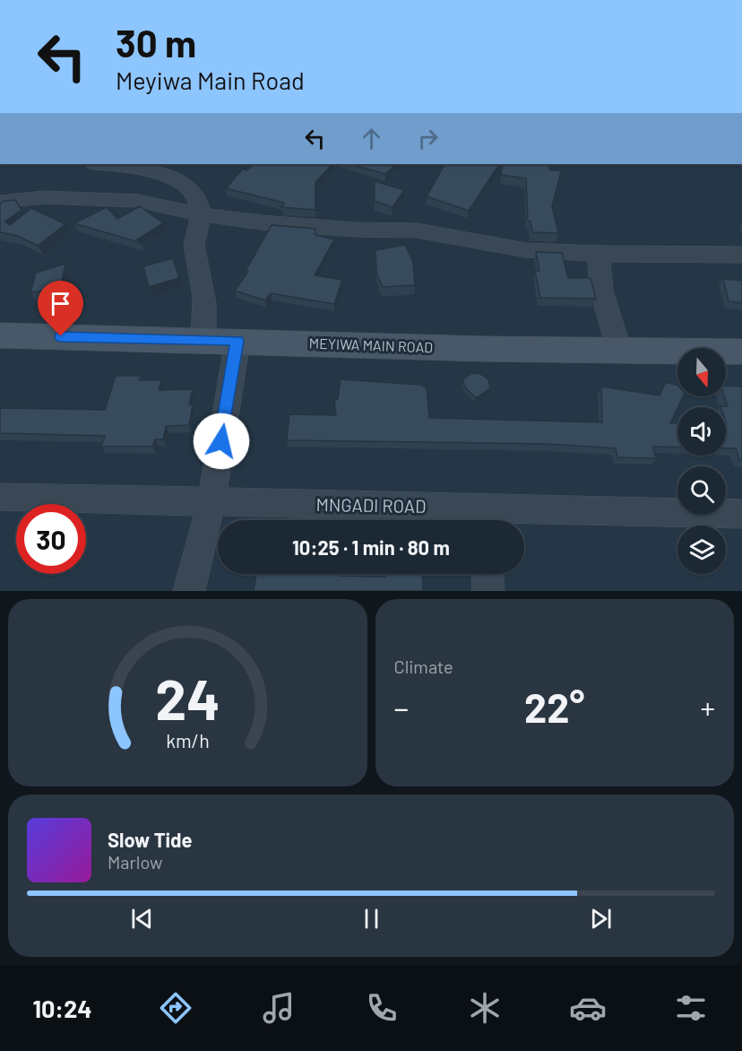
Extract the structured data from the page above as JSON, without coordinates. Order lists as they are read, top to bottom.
{
  "streets": {
    "street": ["MEYIWA MAIN ROAD", "MNGADI ROAD"]
  },
  "north": "bottom",
  "page": {
    "turn": ["30 m", "Meyiwa Main Road"],
    "limit": "30",
    "trip": "10:25 · 1 min · 80 m",
    "tile": "Climate",
    "heat": ["−", "22°", "+"],
    "song": ["Slow Tide", "Marlow"],
    "tabs": "10:24",
    "gauge": ["24", "km/h"]
  }
}
